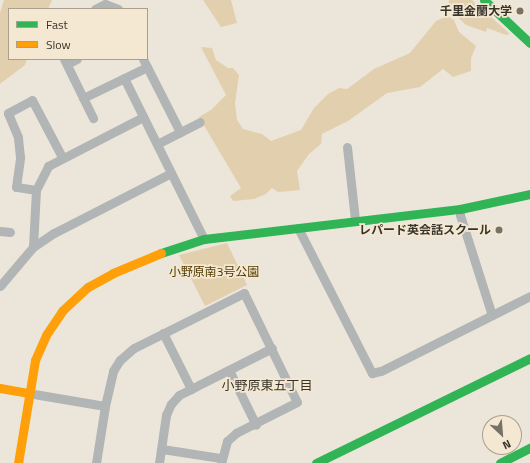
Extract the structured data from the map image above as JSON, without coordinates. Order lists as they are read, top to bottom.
{
  "districts": ["小野原東五丁目"],
  "parks": ["小野原南3号公園"],
  "places": ["千里金蘭大学", "レパード英会話スクール"],
  "legend": ["Fast", "Slow"],
  "north": "bottom right"
}
